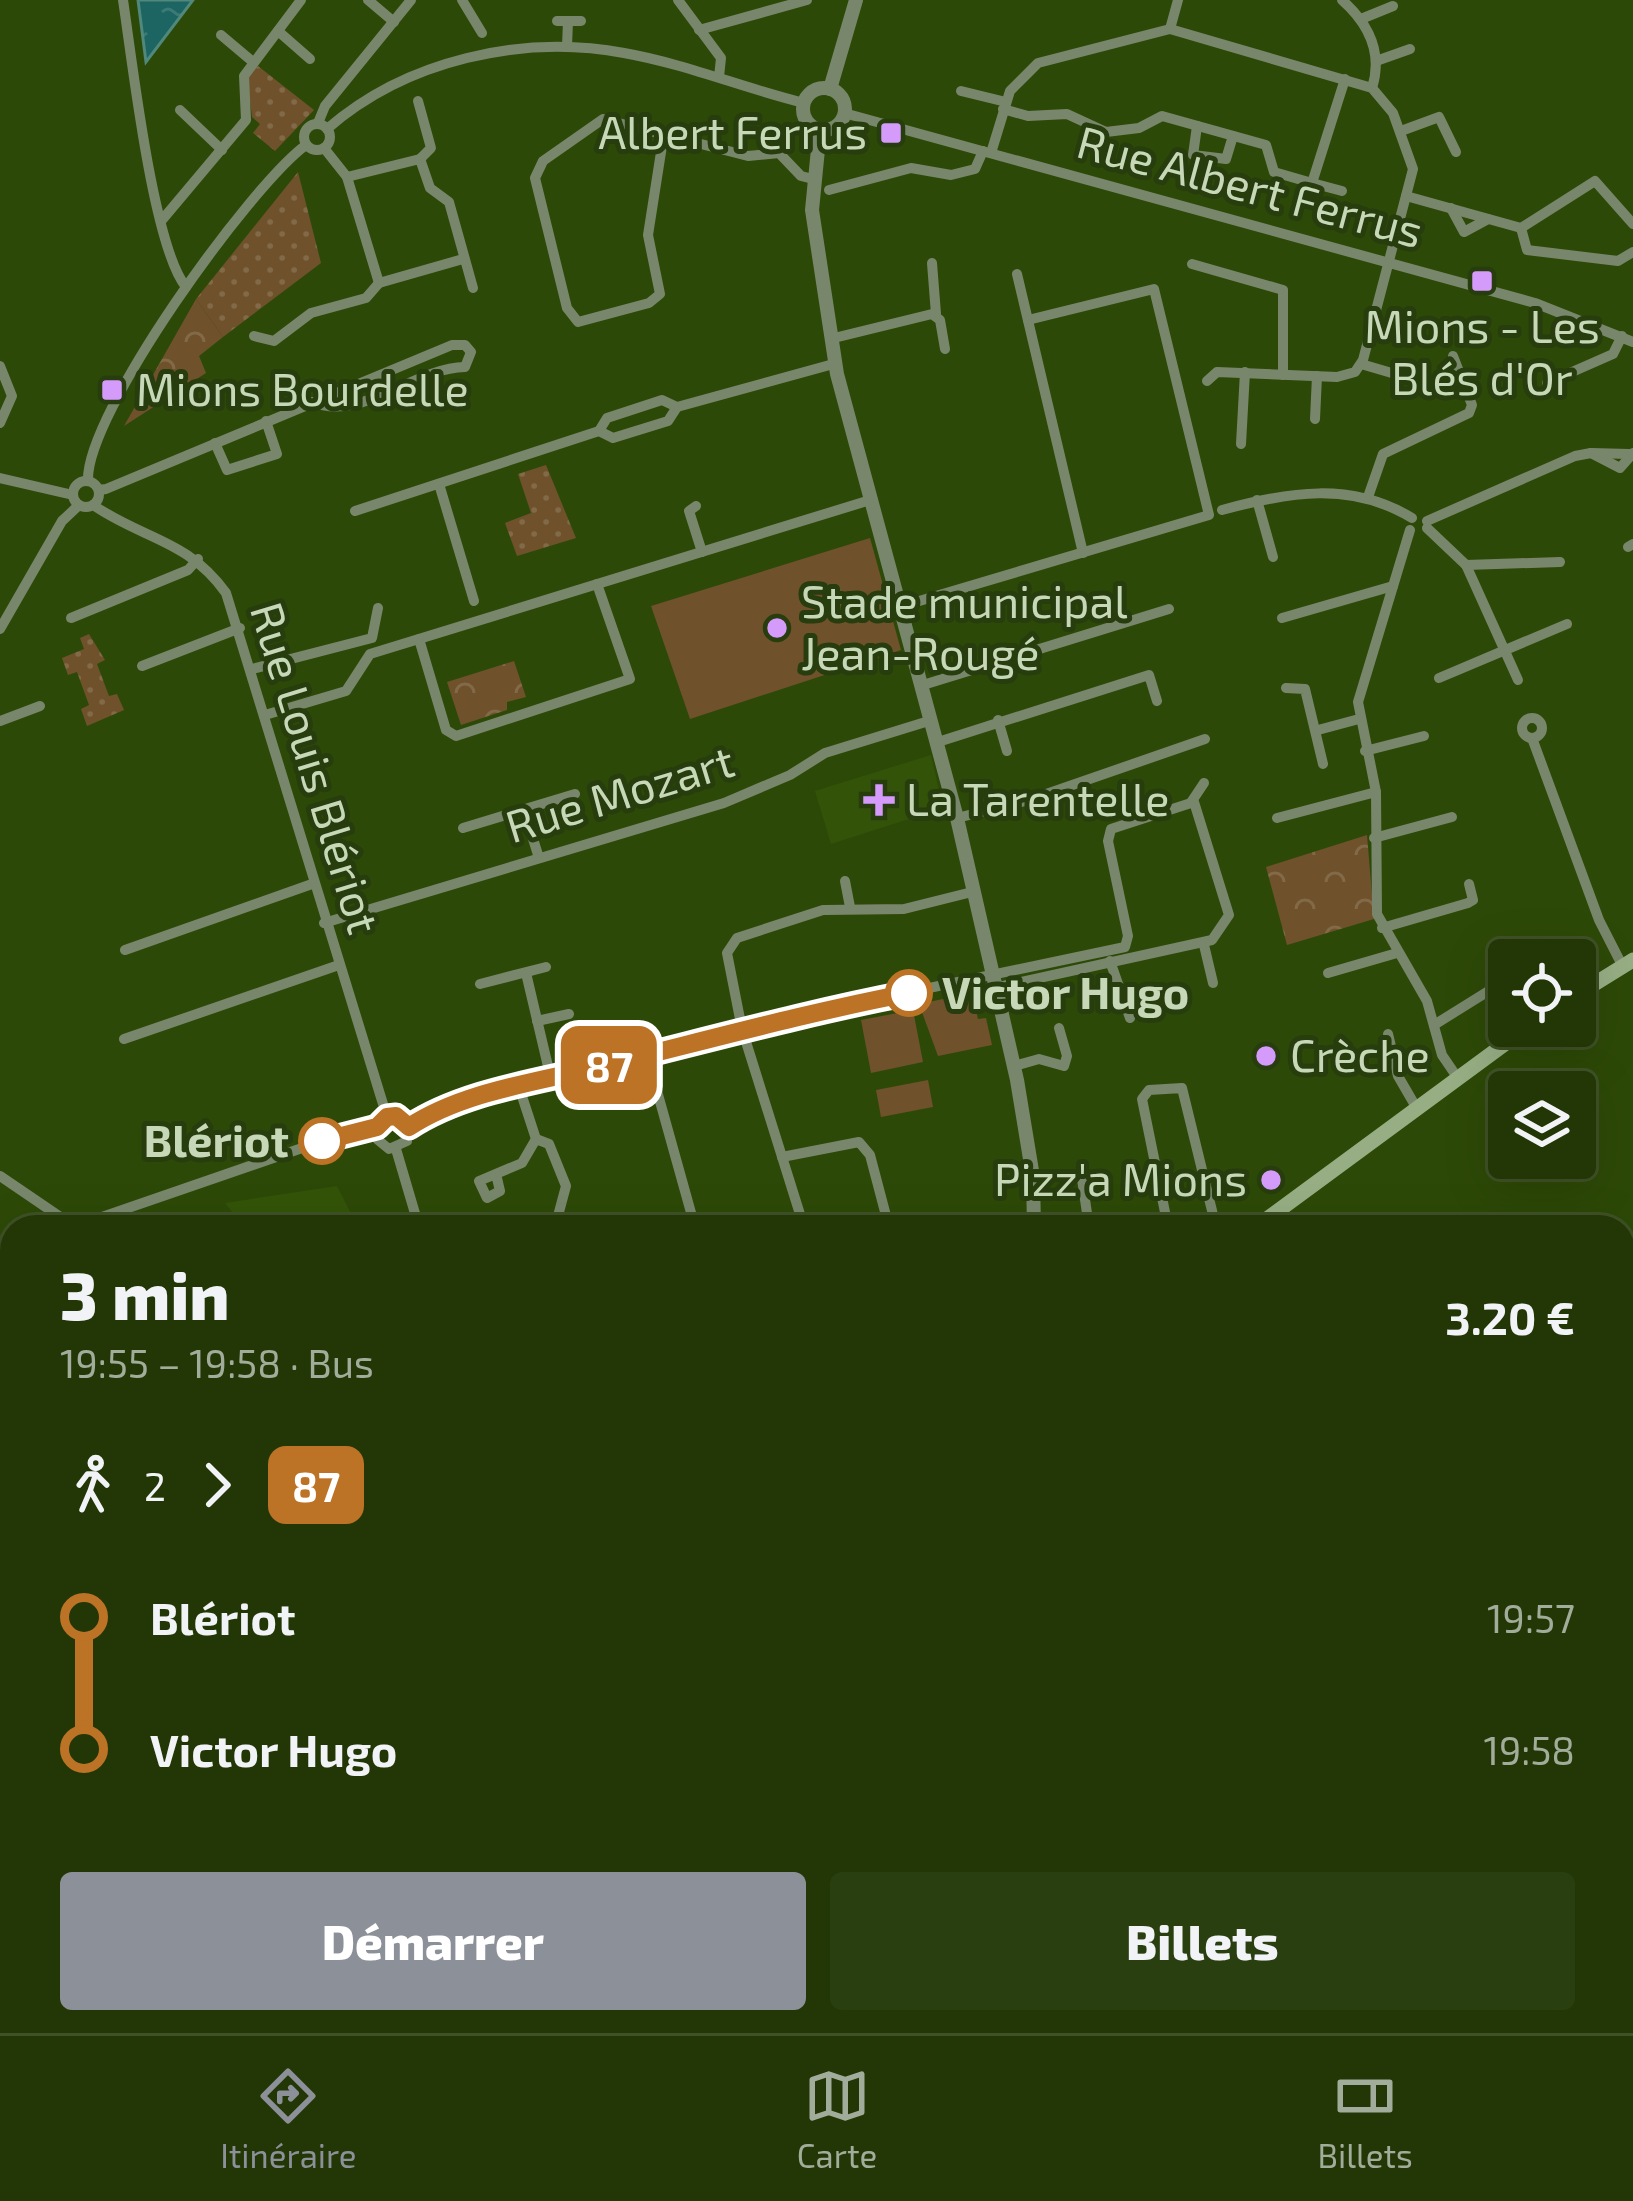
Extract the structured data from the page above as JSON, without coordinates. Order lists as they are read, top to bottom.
{
  "streets": {
    "street": ["Rue Albert Ferrus", "Rue Louis Blériot", "Rue Mozart"]
  },
  "crossings": [
    ["Rue Louis Blériot", "Rue Mozart"]
  ],
  "places": {
    "transit": ["Albert Ferrus", "Mions - Les Blés d'Or", "Mions Bourdelle"],
    "other": [
      "Stade municipal Jean-Rougé",
      "Victor Hugo",
      "Crèche",
      "Blériot",
      "Pizz'a Mions"
    ],
    "health": ["La Tarentelle"]
  },
  "lines": ["bus line 87"],
  "page": {
    "on_map": "87",
    "heading": ["3 min", "19:55 – 19:58 · Bus", "3.20 €"],
    "legs": ["2", "87"],
    "list": [
      {
        "name": "Blériot",
        "value": "19:57"
      },
      {
        "name": "Victor Hugo",
        "value": "19:58"
      }
    ],
    "buttons": ["Démarrer", "Billets"],
    "tabs": ["Itinéraire", "Carte", "Billets"]
  }
}
